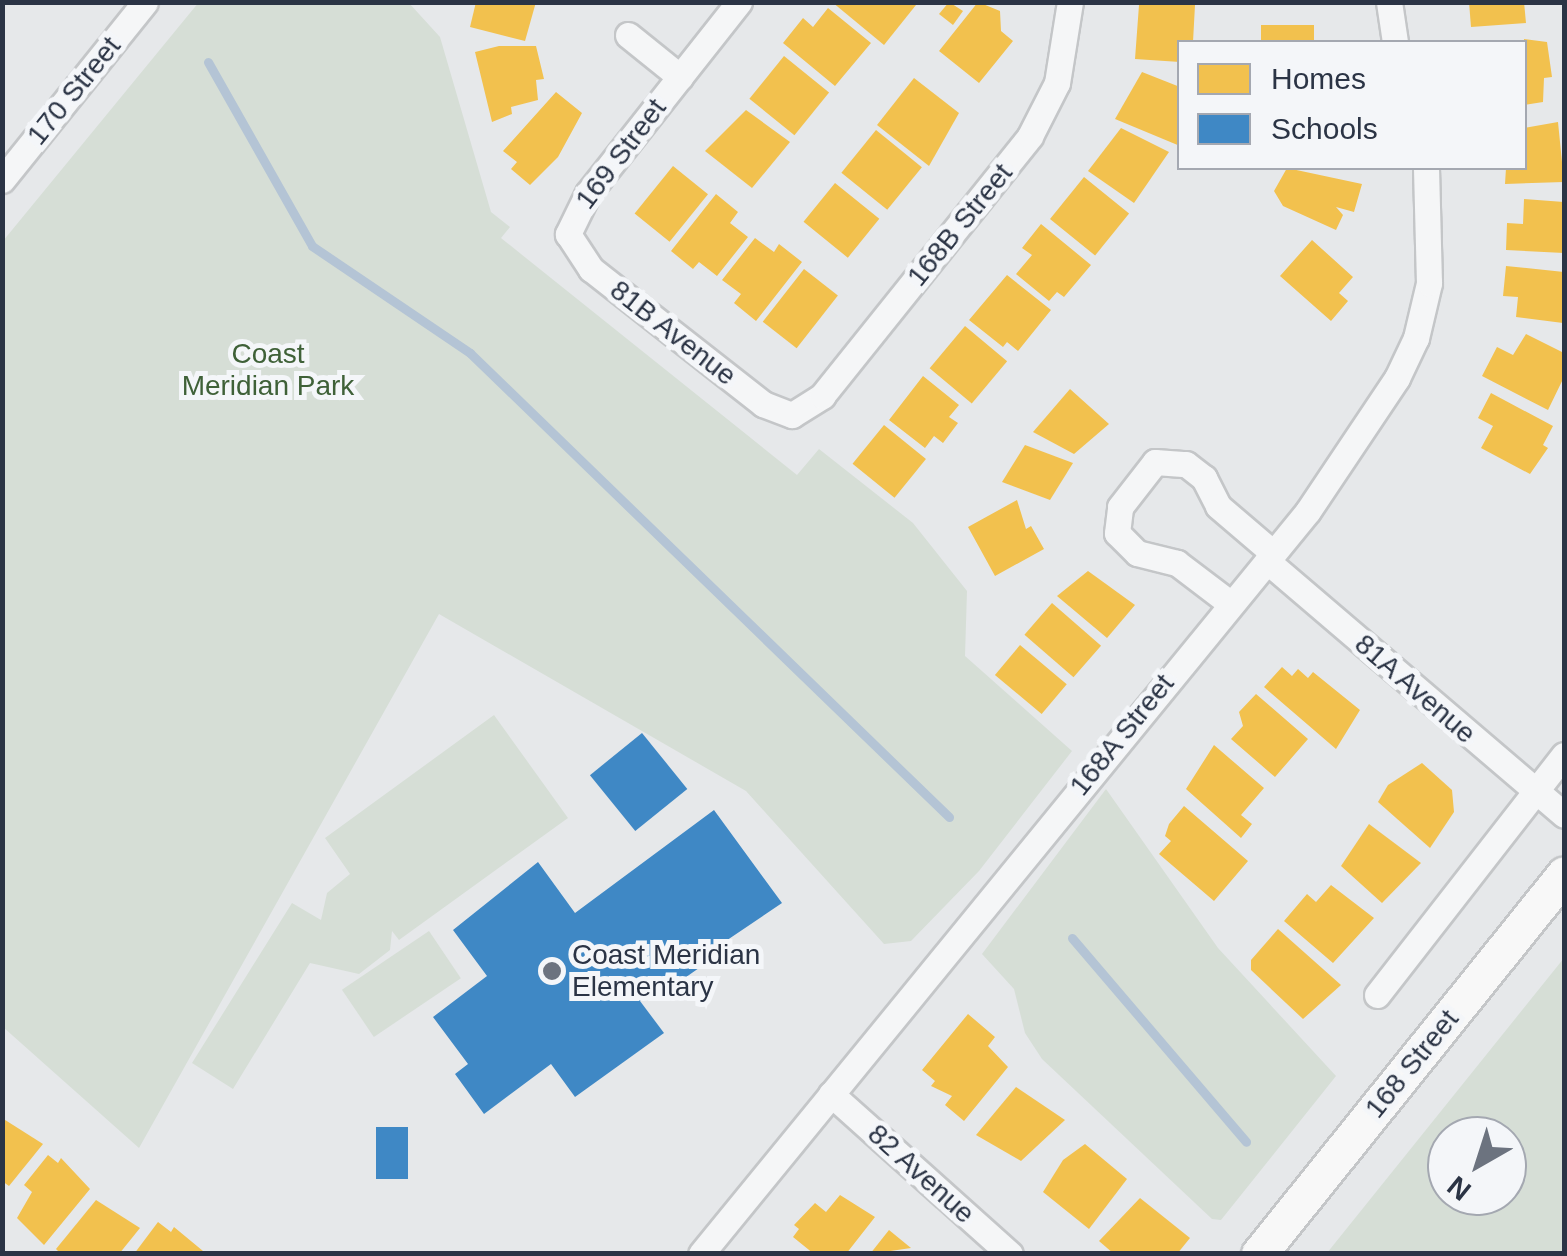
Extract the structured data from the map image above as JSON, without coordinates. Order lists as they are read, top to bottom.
{
  "streets": {
    "main road": ["168 Street"],
    "street": [
      "170 Street",
      "169 Street",
      "168B Street",
      "81B Avenue",
      "81A Avenue",
      "168A Street",
      "82 Avenue"
    ]
  },
  "crossings": [
    ["169 Street", "81B Avenue"],
    ["168B Street", "81B Avenue"],
    ["81A Avenue", "168A Street"],
    ["168A Street", "82 Avenue"]
  ],
  "parks": ["Coast Meridian Park"],
  "places": ["Coast Meridian Elementary"],
  "legend": ["Homes", "Schools"],
  "north": "bottom left"
}
